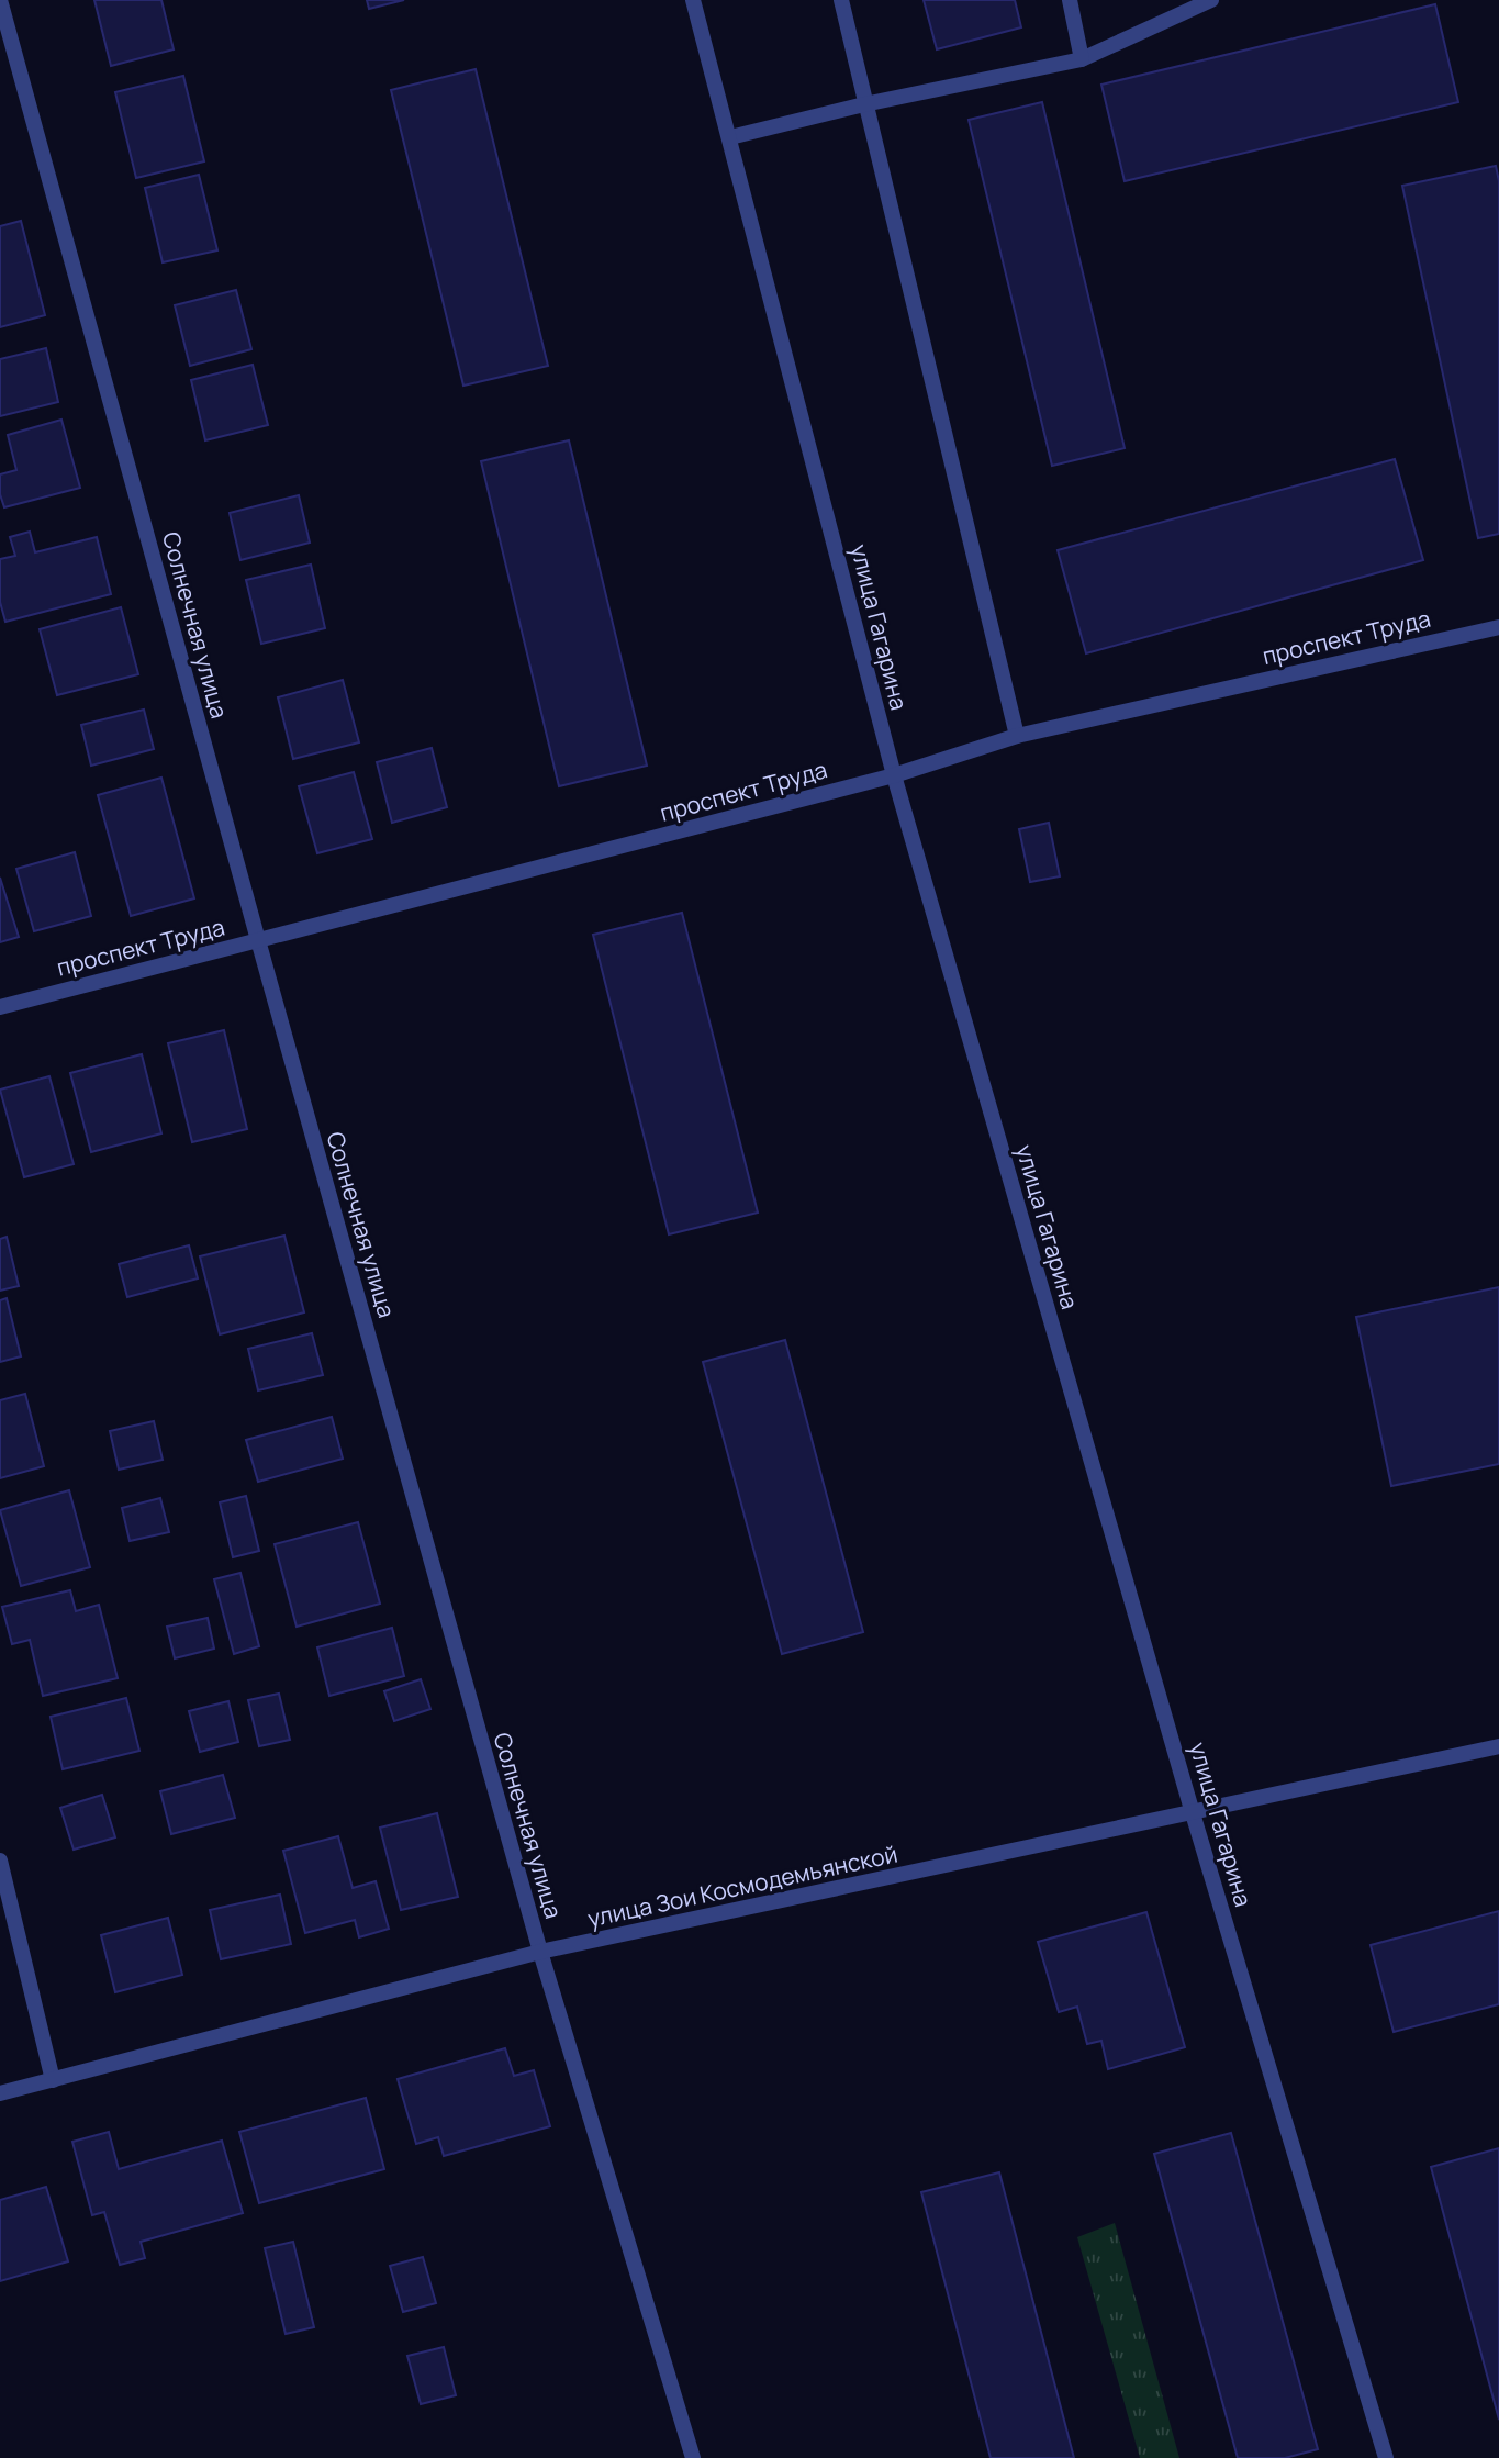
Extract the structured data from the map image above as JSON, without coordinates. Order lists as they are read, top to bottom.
{
  "streets": {
    "street": [
      "Солнечная улица",
      "улица Гагарина",
      "проспект Труда",
      "улица Зои Космодемьянской"
    ]
  },
  "crossings": [
    ["Солнечная улица", "проспект Труда"],
    ["Солнечная улица", "улица Зои Космодемьянской"],
    ["улица Гагарина", "проспект Труда"],
    ["улица Гагарина", "улица Зои Космодемьянской"]
  ]
}
